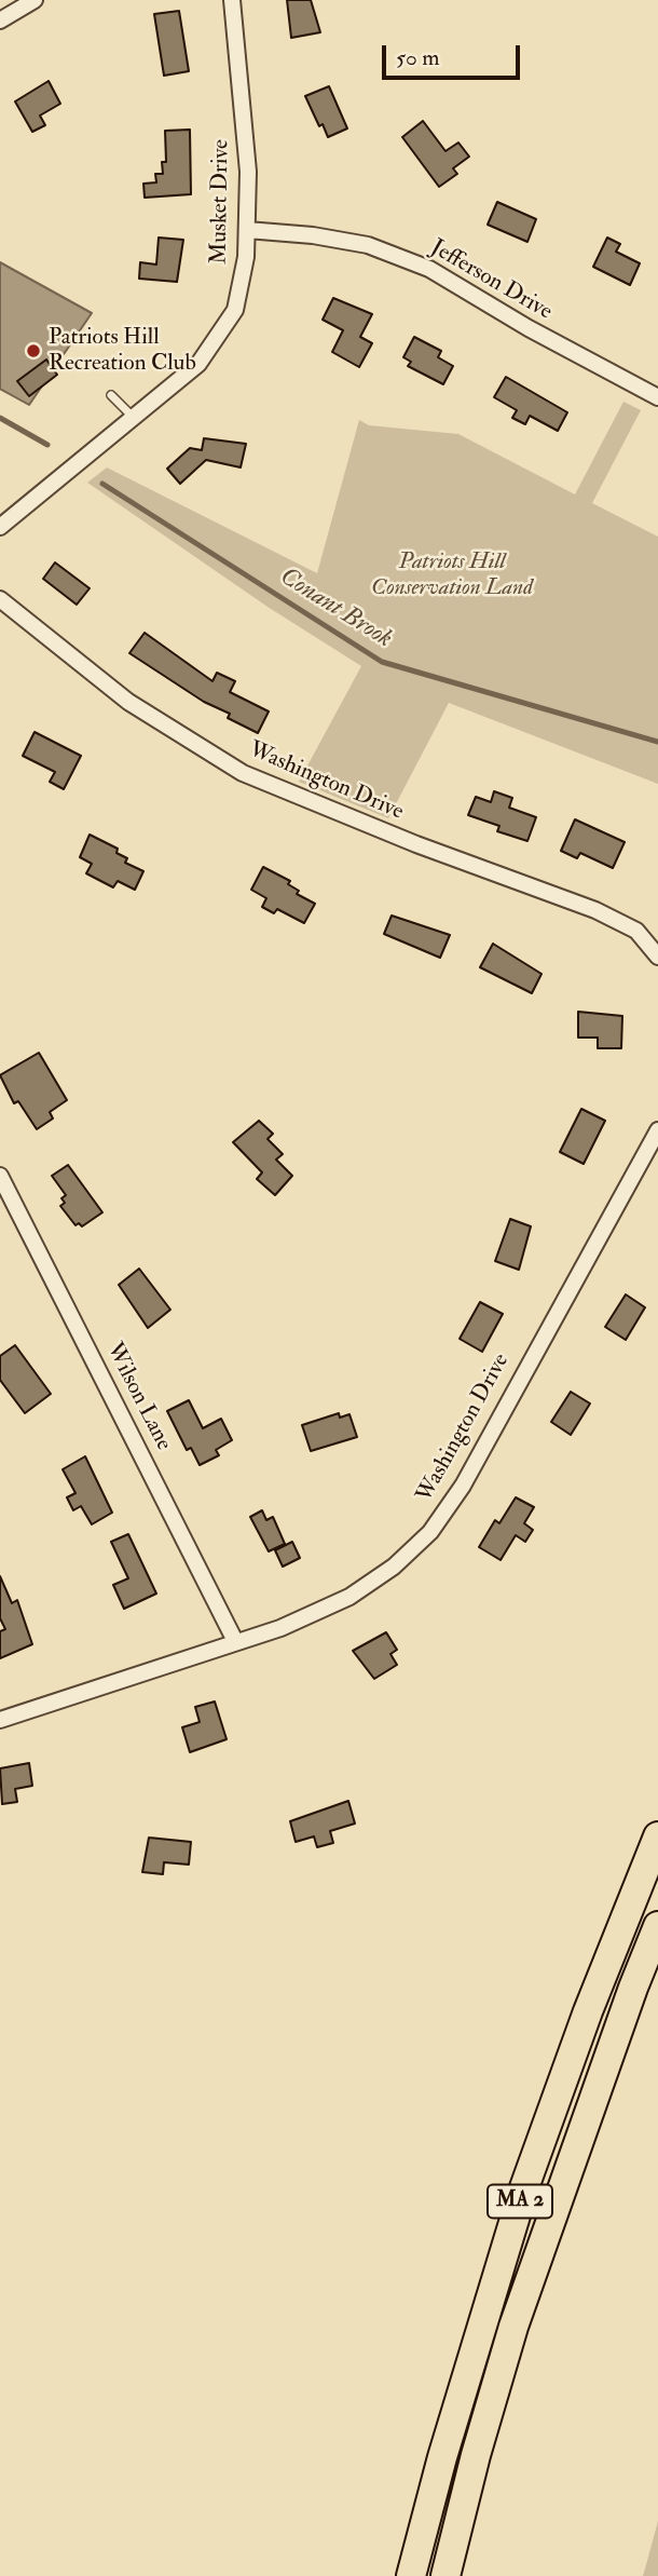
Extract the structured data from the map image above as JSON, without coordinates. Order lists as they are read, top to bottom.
{
  "streets": {
    "highway": ["MA 2"],
    "street": [
      "Musket Drive",
      "Jefferson Drive",
      "Washington Drive",
      "Wilson Lane"
    ]
  },
  "crossings": [
    ["Musket Drive", "Jefferson Drive"],
    ["Washington Drive", "Wilson Lane"]
  ],
  "water": ["Conant Brook"],
  "parks": ["Patriots Hill Conservation Land"],
  "places": ["Patriots Hill Recreation Club"],
  "scale_bar": "50 m"
}
